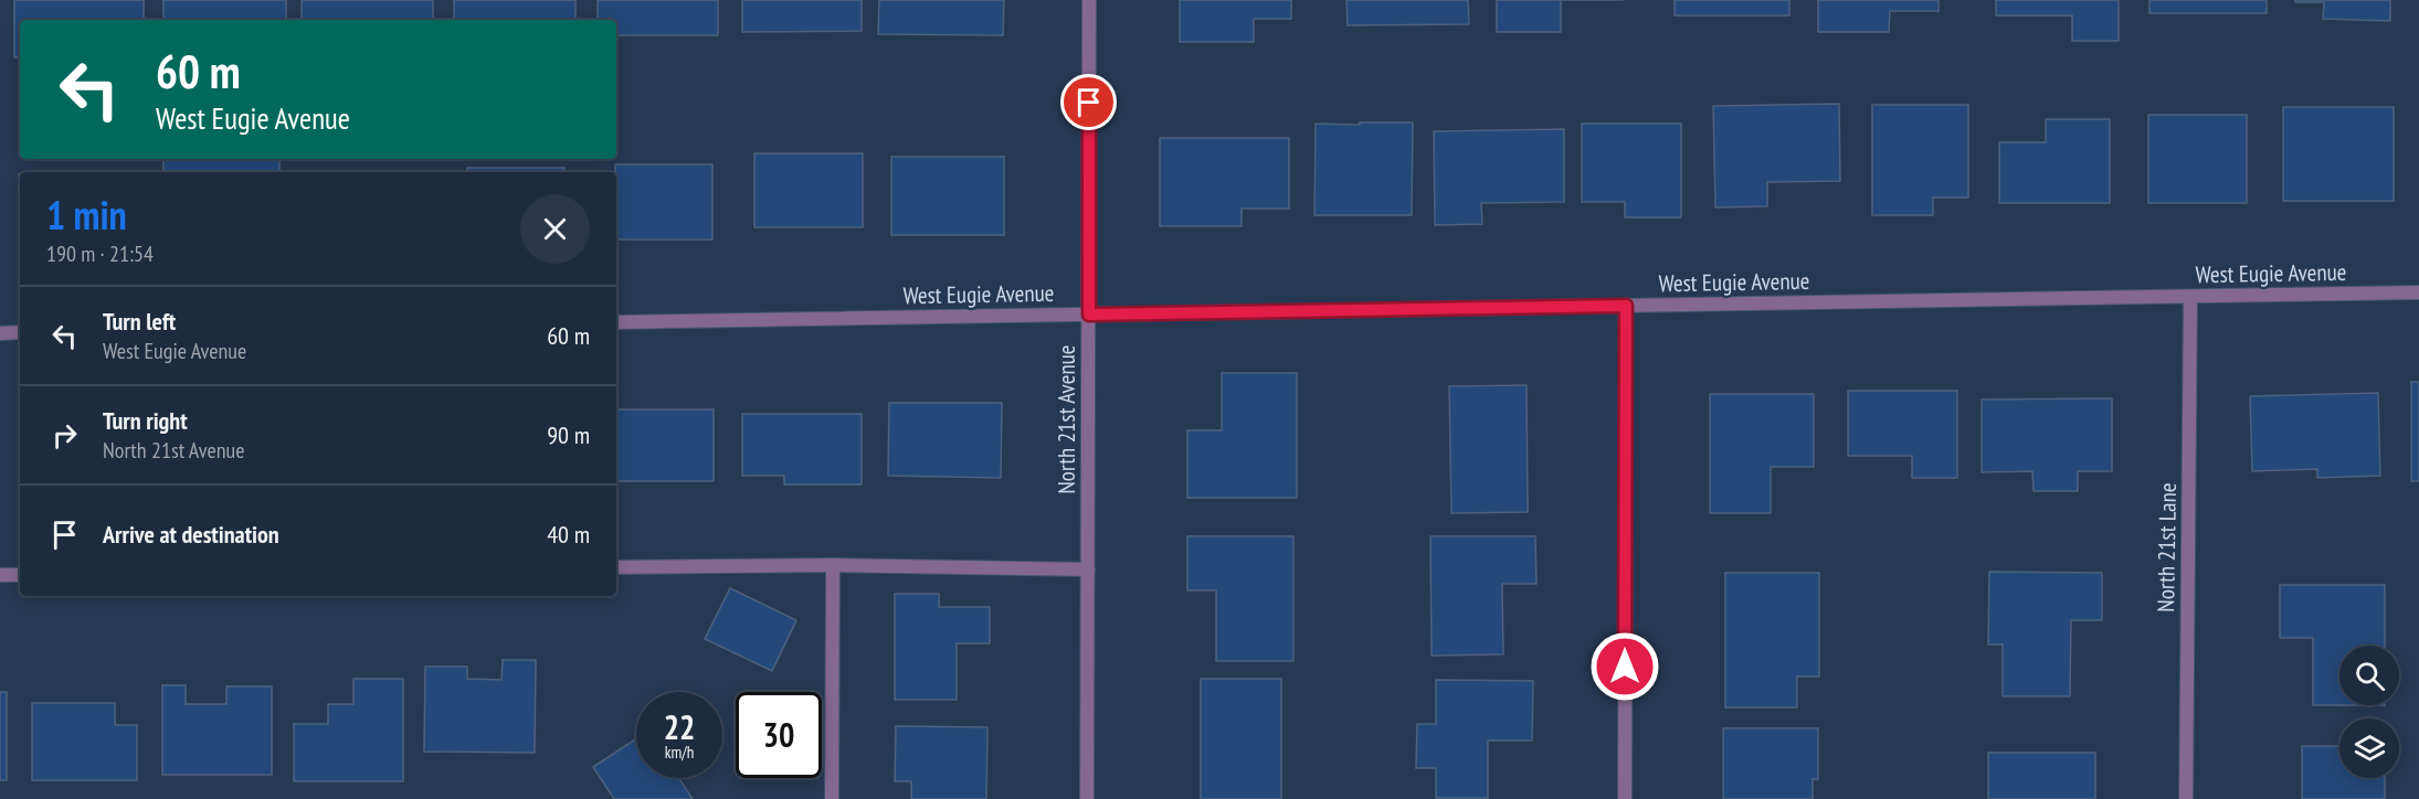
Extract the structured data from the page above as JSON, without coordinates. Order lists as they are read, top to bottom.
{
  "streets": {
    "street": ["West Eugie Avenue", "North 21st Avenue", "North 21st Lane"]
  },
  "crossings": [
    ["West Eugie Avenue", "North 21st Avenue"],
    ["West Eugie Avenue", "North 21st Lane"]
  ],
  "page": {
    "turn": ["60 m", "West Eugie Avenue"],
    "heading": ["1 min", "190 m · 21:54"],
    "list": [
      {
        "name": "Turn left",
        "note": "West Eugie Avenue",
        "value": "60 m"
      },
      {
        "name": "Turn right",
        "note": "North 21st Avenue",
        "value": "90 m"
      },
      {
        "name": "Arrive at destination",
        "value": "40 m"
      }
    ],
    "speed": "22 km/h",
    "limit": "30"
  }
}
